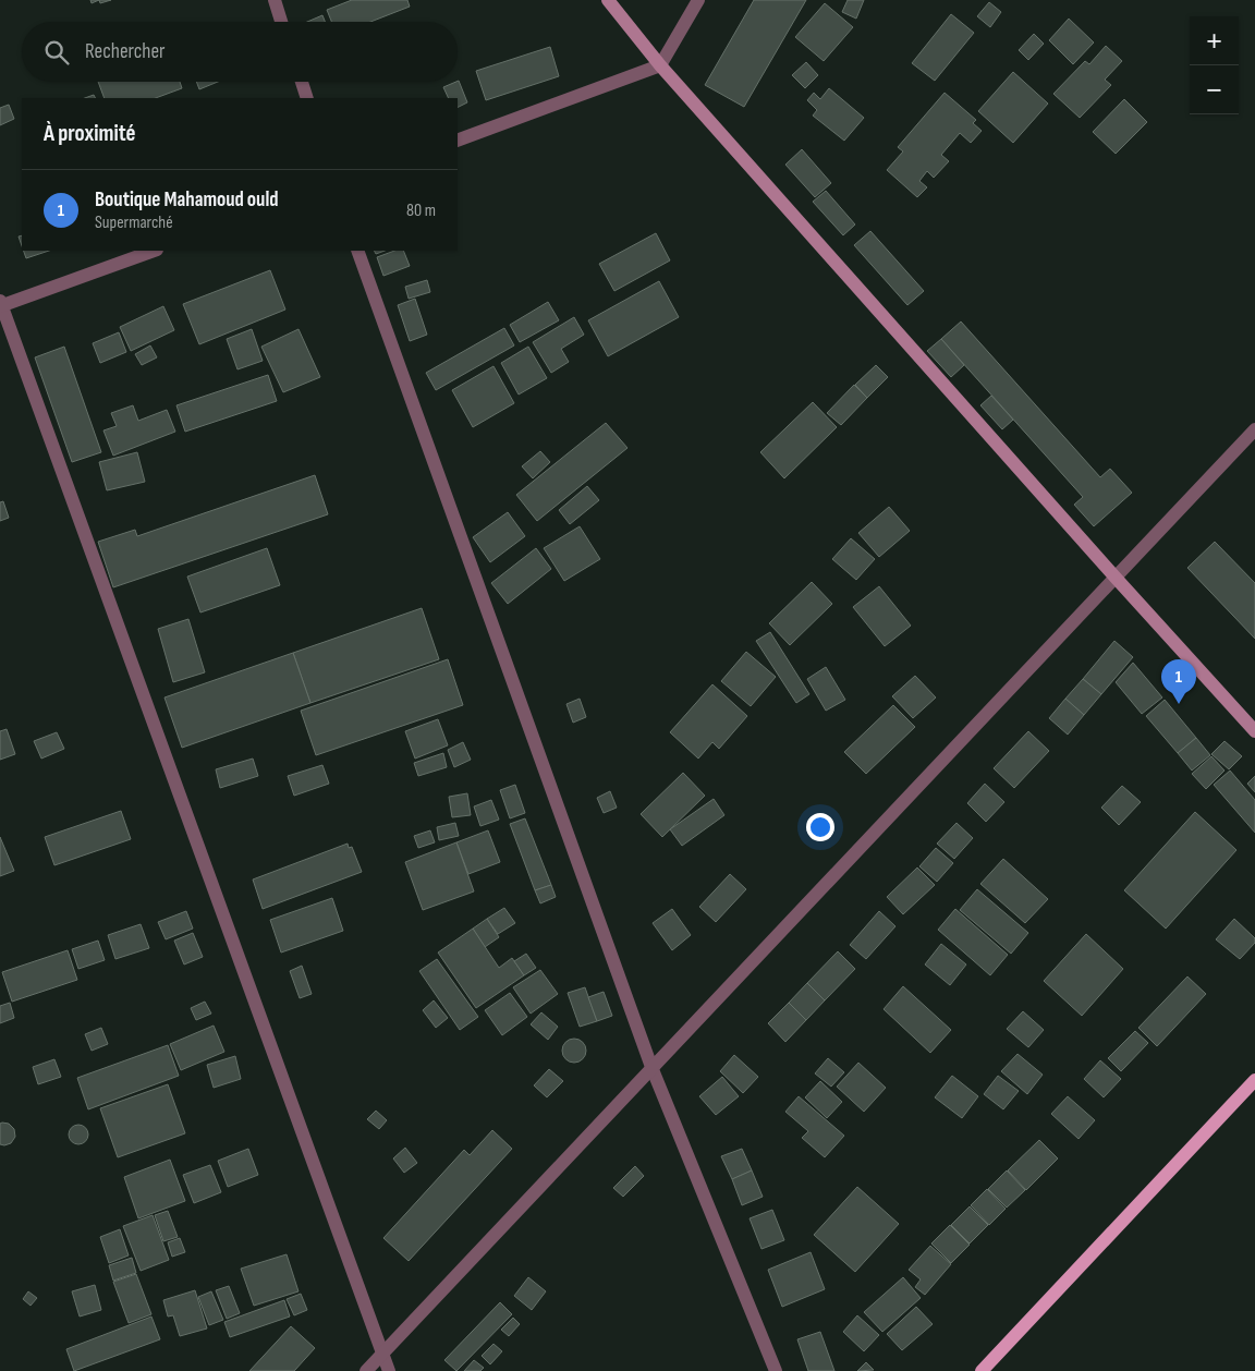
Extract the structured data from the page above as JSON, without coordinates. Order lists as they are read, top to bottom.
{
  "page": {
    "map_buttons": ["+", "−"],
    "search": "Rechercher",
    "heading": "À proximité",
    "list": [
      {
        "mark": "1",
        "name": "Boutique Mahamoud ould",
        "note": "Supermarché",
        "value": "80 m"
      }
    ],
    "pins": "1"
  }
}
